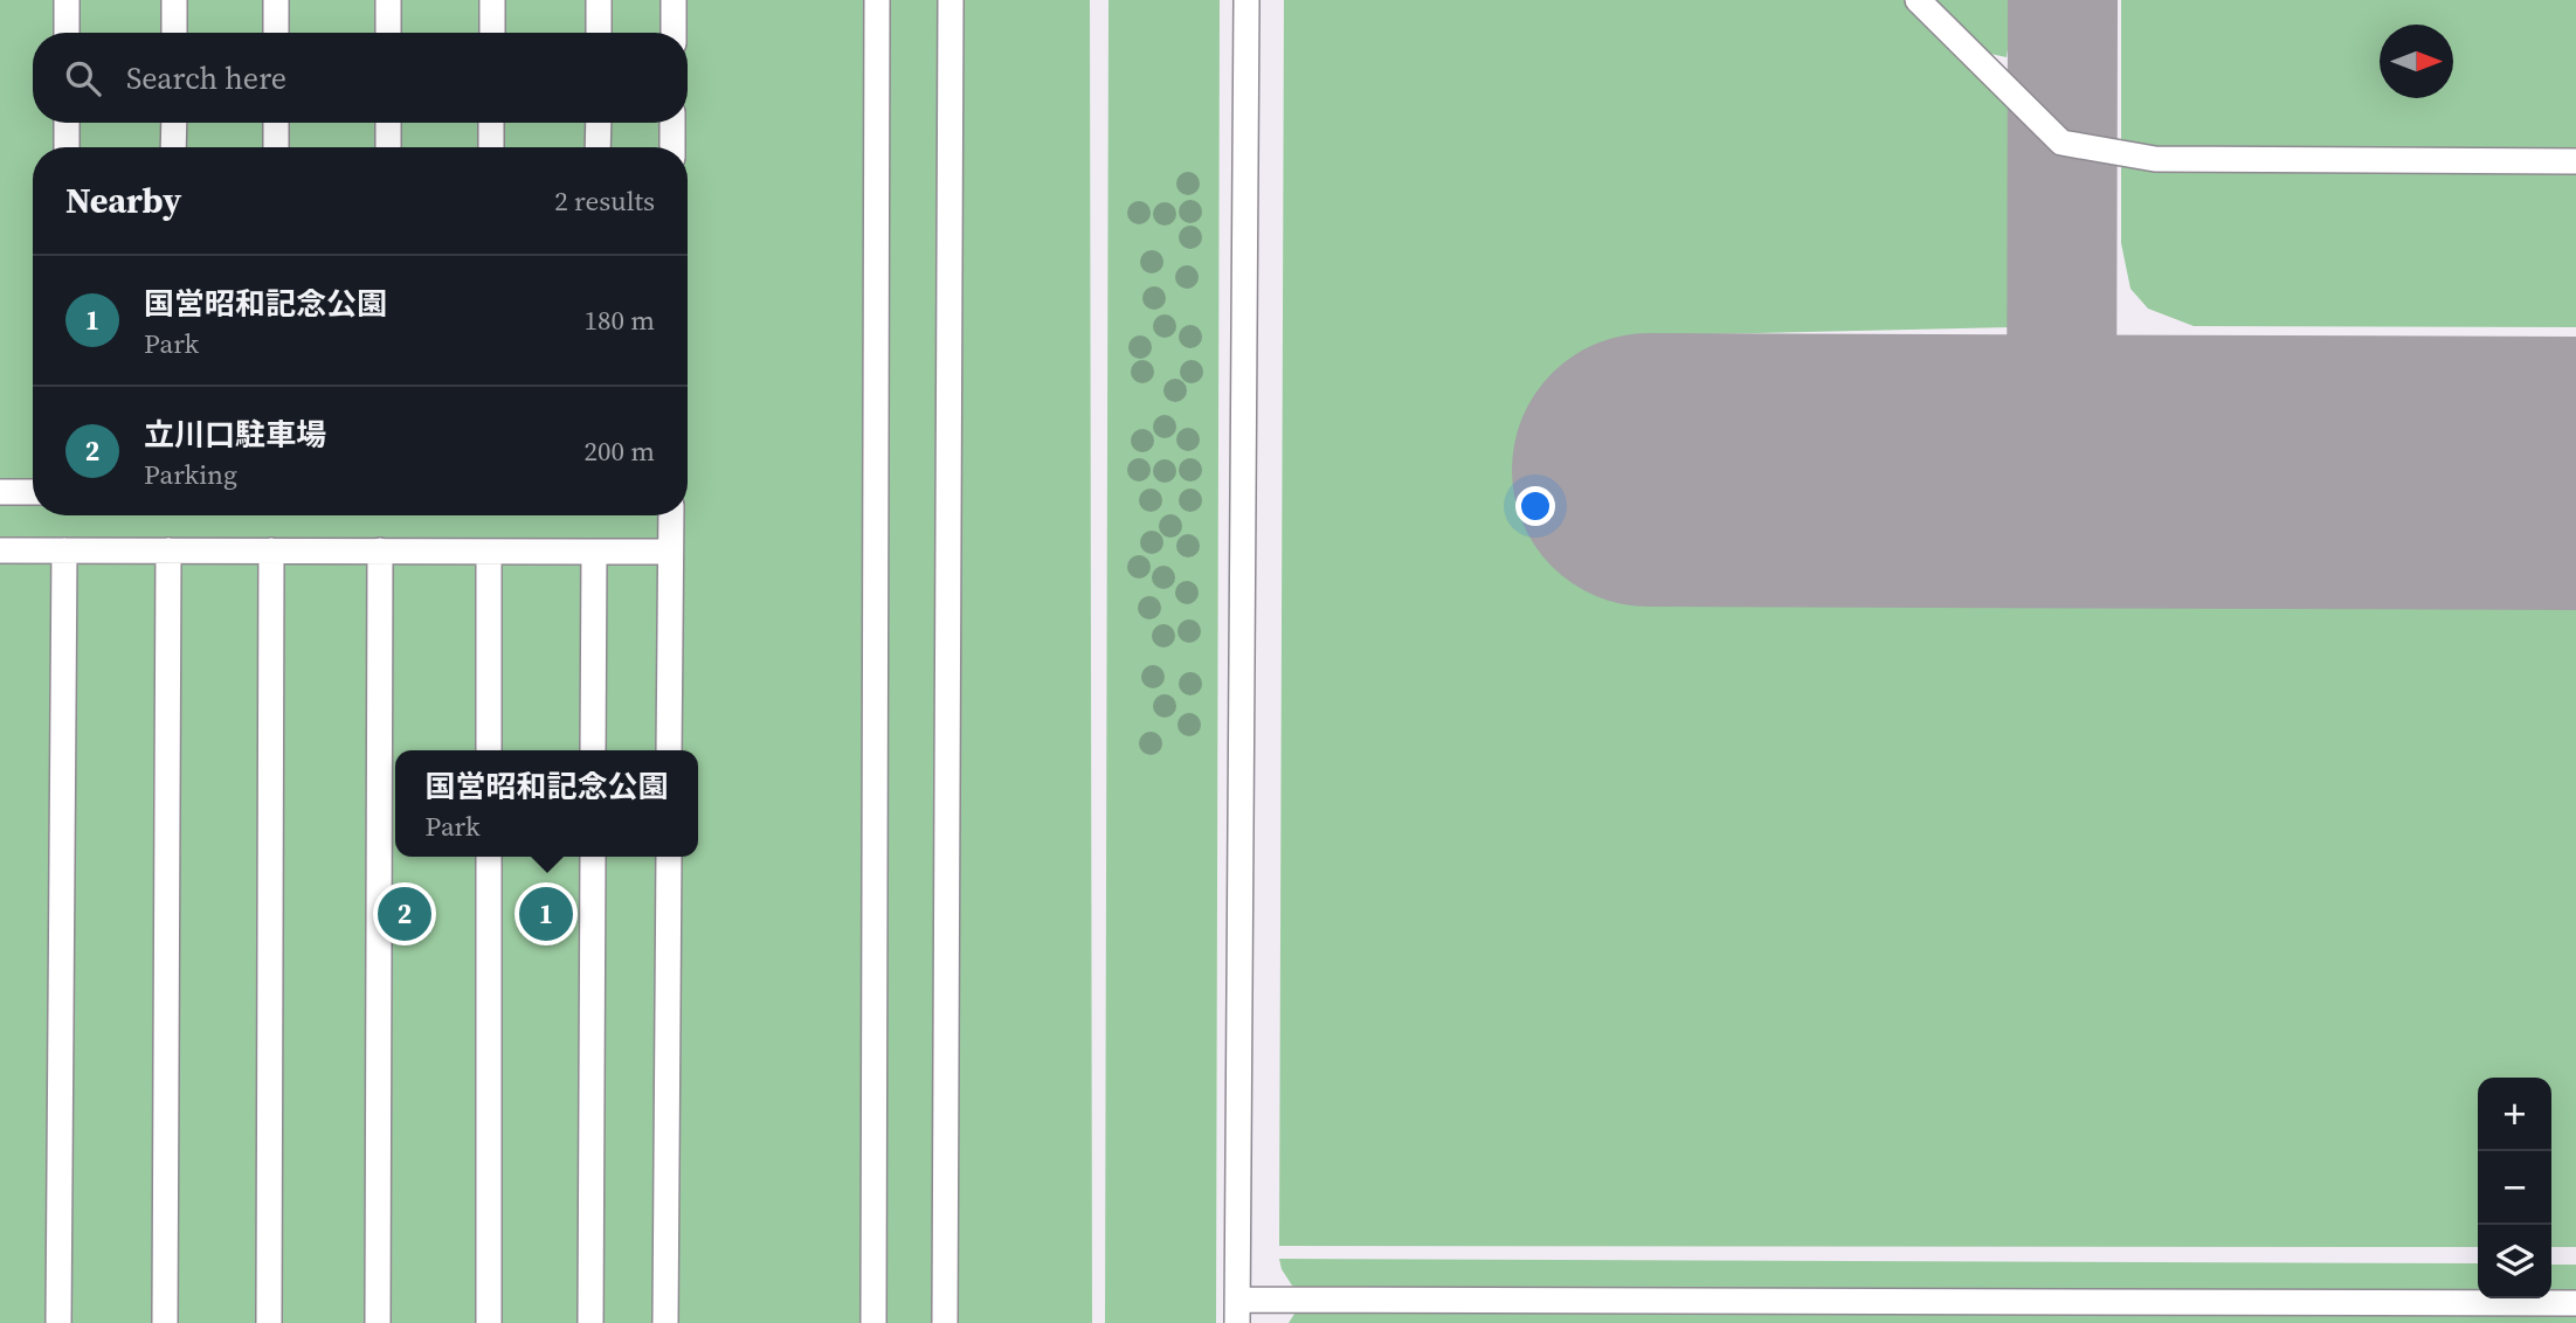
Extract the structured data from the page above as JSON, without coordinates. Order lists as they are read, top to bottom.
{
  "north": "right",
  "page": {
    "search": "Search here",
    "heading": ["Nearby", "2 results"],
    "list": [
      {
        "mark": "1",
        "name": "国営昭和記念公園",
        "note": "Park",
        "value": "180 m"
      },
      {
        "mark": "2",
        "name": "立川口駐車場",
        "note": "Parking",
        "value": "200 m"
      }
    ],
    "popup": ["国営昭和記念公園", "Park"],
    "pins": ["1", "2"],
    "map_buttons": ["+", "−"]
  }
}
